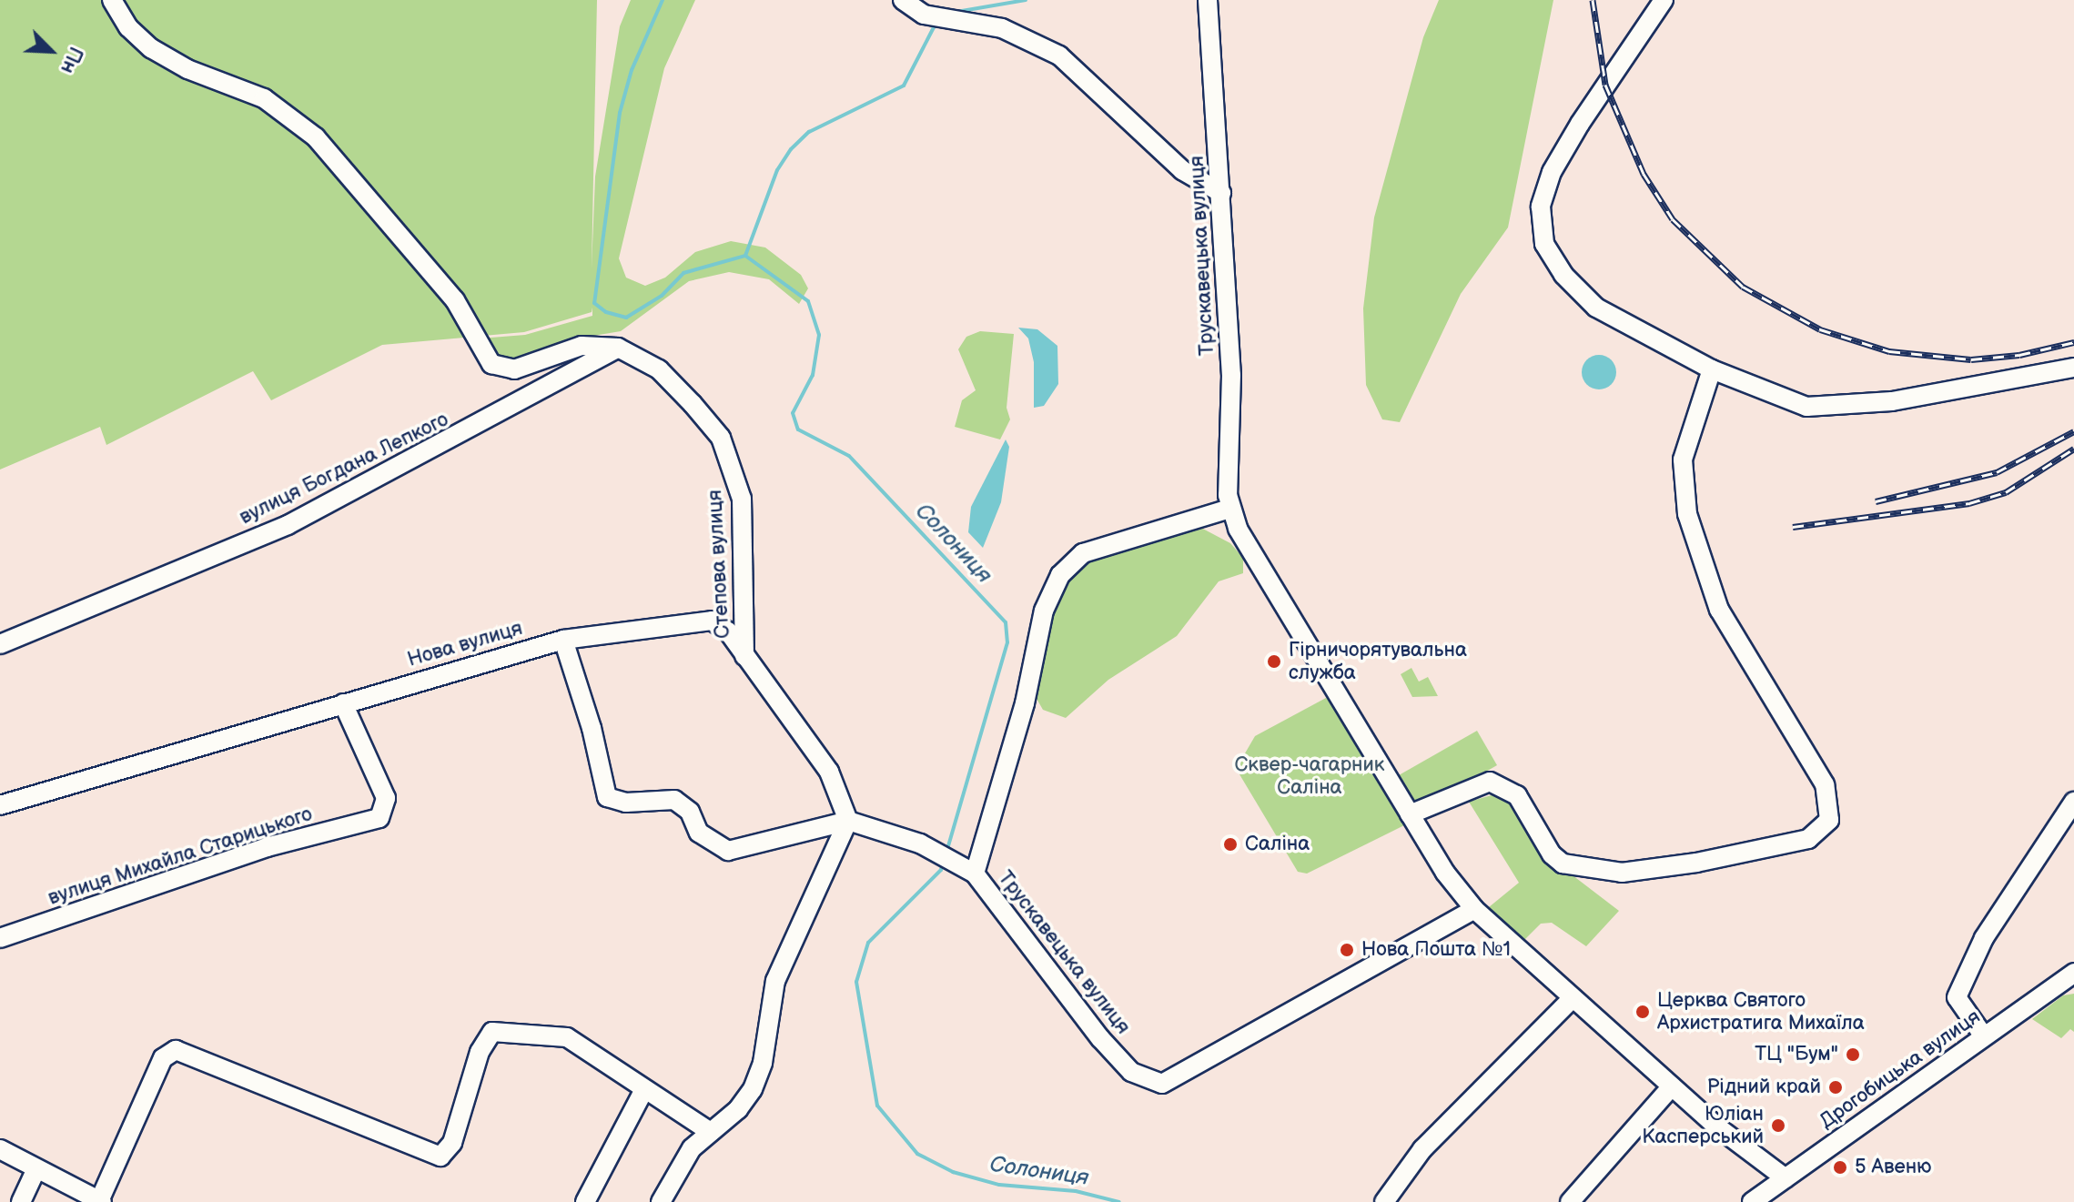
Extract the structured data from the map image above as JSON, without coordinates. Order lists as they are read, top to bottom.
{
  "streets": {
    "street": [
      "Трускавецька вулиця",
      "вулиця Богдана Лепкого",
      "Степова вулиця",
      "Нова вулиця",
      "вулиця Михайла Старицького",
      "Дрогобицька вулиця"
    ]
  },
  "crossings": [
    ["вулиця Богдана Лепкого", "Степова вулиця"],
    ["Степова вулиця", "Нова вулиця"],
    ["Нова вулиця", "вулиця Михайла Старицького"]
  ],
  "water": ["Солониця"],
  "parks": ["Сквер-чагарник Саліна"],
  "places": [
    "Гірничорятувальна служба",
    "Саліна",
    "Нова Пошта №1",
    "Церква Святого Архистратига Михаїла",
    "ТЦ \"Бум\"",
    "Рідний край",
    "Юліан Касперський",
    "5 Авеню"
  ],
  "north": "bottom right"
}
